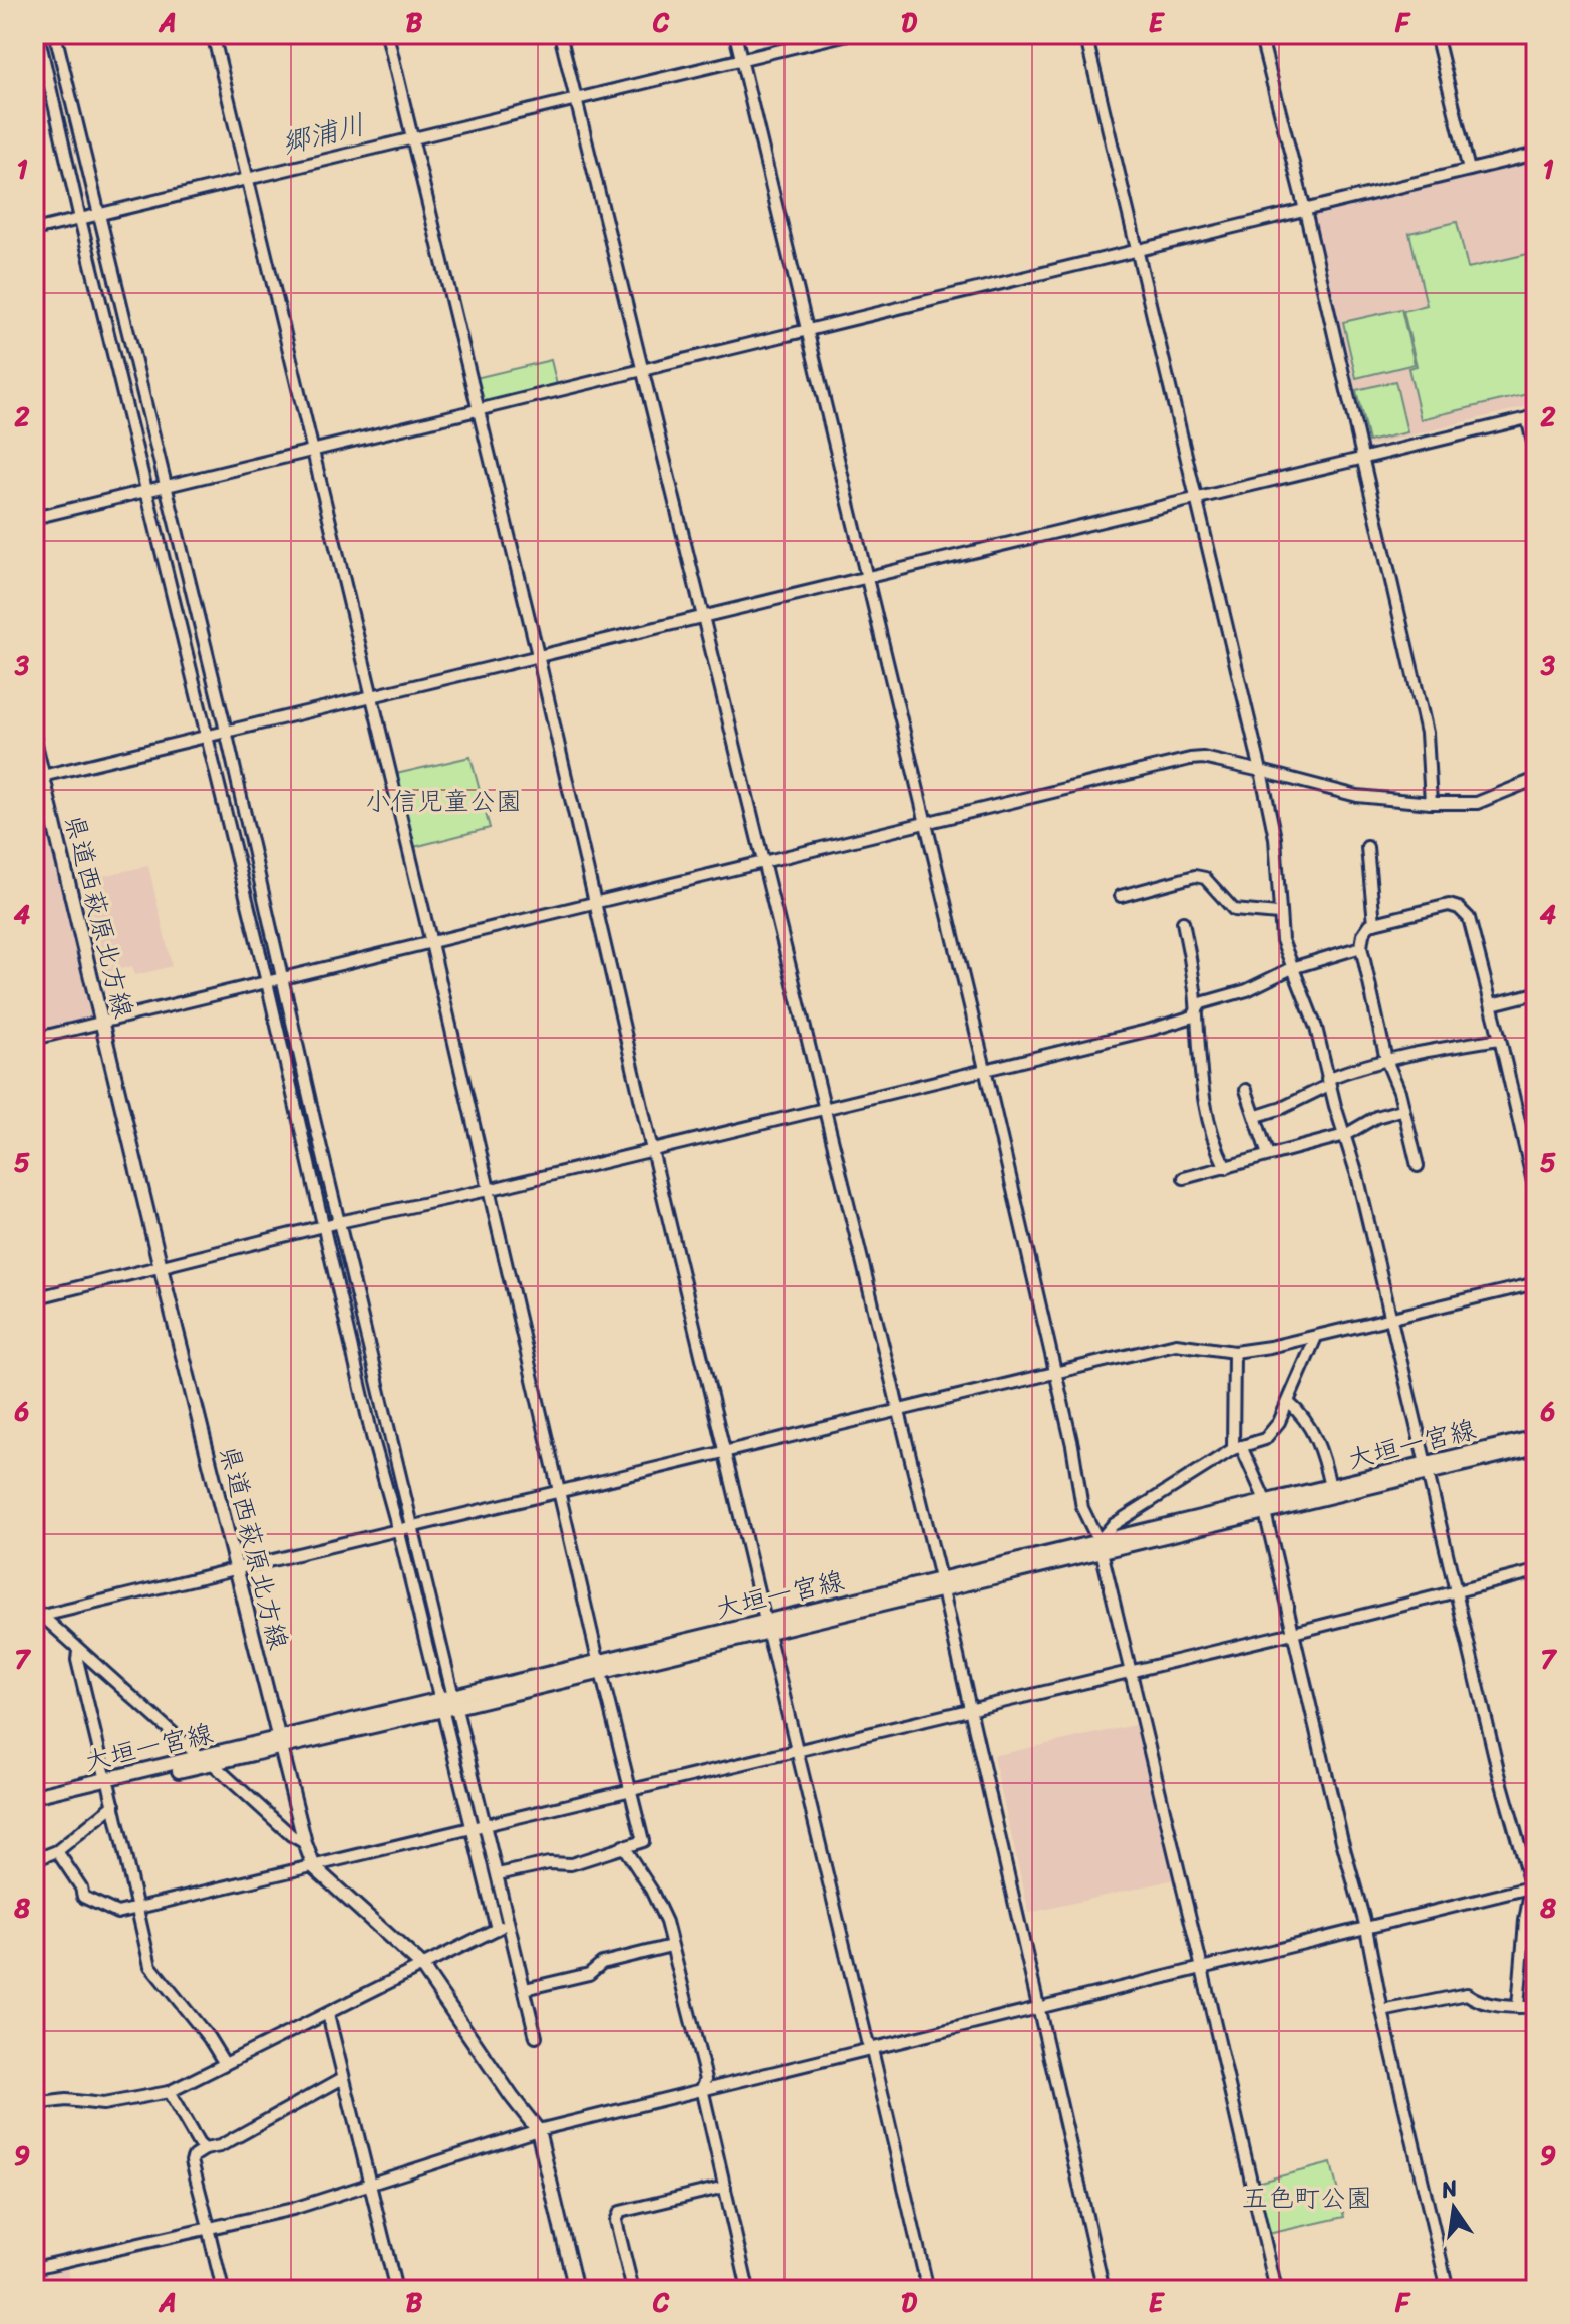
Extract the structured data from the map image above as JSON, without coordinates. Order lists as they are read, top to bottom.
{
  "streets": {
    "main road": ["県道西萩原北方線", "大垣一宮線"]
  },
  "crossings": [
    ["県道西萩原北方線", "大垣一宮線"]
  ],
  "water": ["郷浦川"],
  "parks": ["小信児童公園", "五色町公園"],
  "north": "top",
  "grid": {
    "columns": [
      "A",
      "B",
      "C",
      "D",
      "E",
      "F"
    ],
    "rows": [
      "1",
      "2",
      "3",
      "4",
      "5",
      "6",
      "7",
      "8",
      "9"
    ]
  }
}
